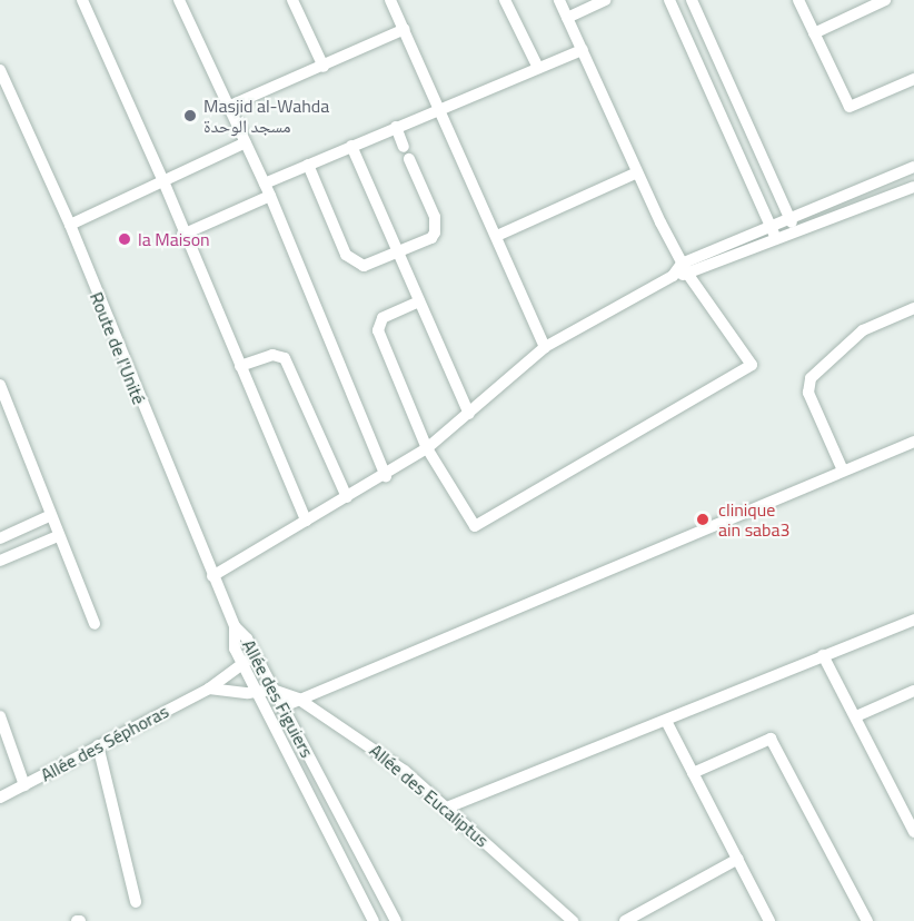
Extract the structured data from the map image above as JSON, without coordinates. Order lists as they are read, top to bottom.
{
  "streets": {
    "street": [
      "Route de l'Unité",
      "Allée des Figuiers",
      "Allée des Séphoras",
      "Allée des Eucaliptus"
    ]
  },
  "crossings": [
    ["Route de l'Unité", "Allée des Figuiers"],
    ["Allée des Figuiers", "Allée des Séphoras"],
    ["Allée des Figuiers", "Allée des Eucaliptus"]
  ],
  "places": ["Masjid al-Wahda مسجد الوحدة", "la Maison", "clinique ain saba3"]
}
